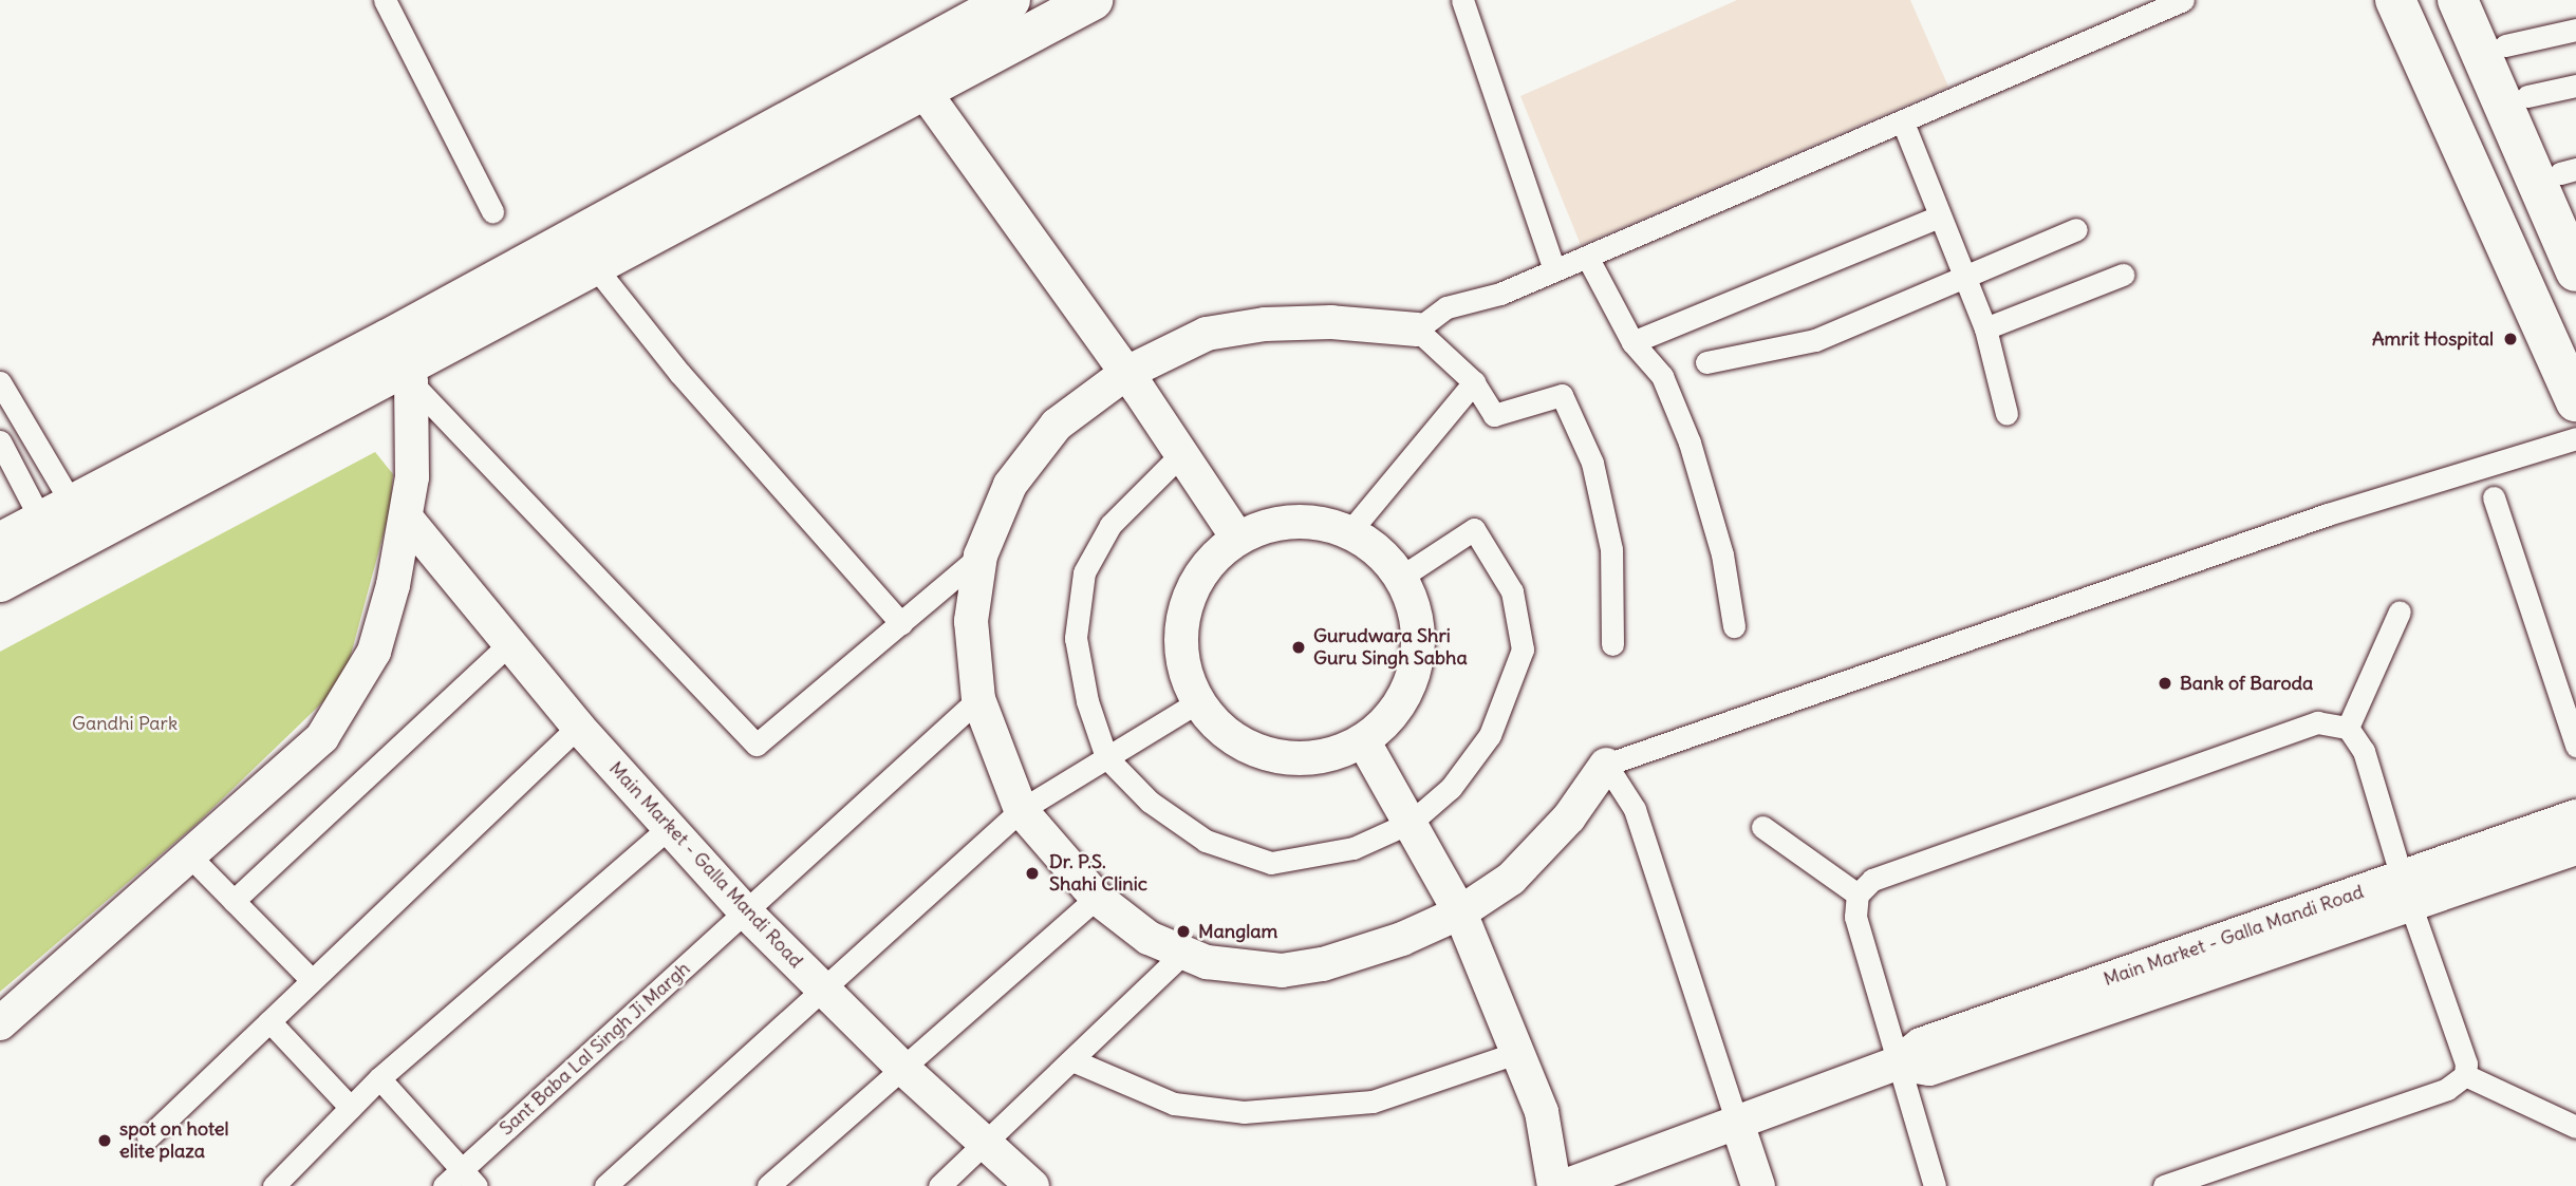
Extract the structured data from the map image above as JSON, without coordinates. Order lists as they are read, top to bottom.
{
  "streets": {
    "street": ["Main Market - Galla Mandi Road", "Sant Baba Lal Singh Ji Margh"]
  },
  "crossings": [
    ["Main Market - Galla Mandi Road", "Sant Baba Lal Singh Ji Margh"]
  ],
  "parks": ["Gandhi Park"],
  "places": [
    "Amrit Hospital",
    "Gurudwara Shri Guru Singh Sabha",
    "Bank of Baroda",
    "Dr. P.S. Shahi Clinic",
    "Manglam",
    "spot on hotel elite plaza"
  ]
}
